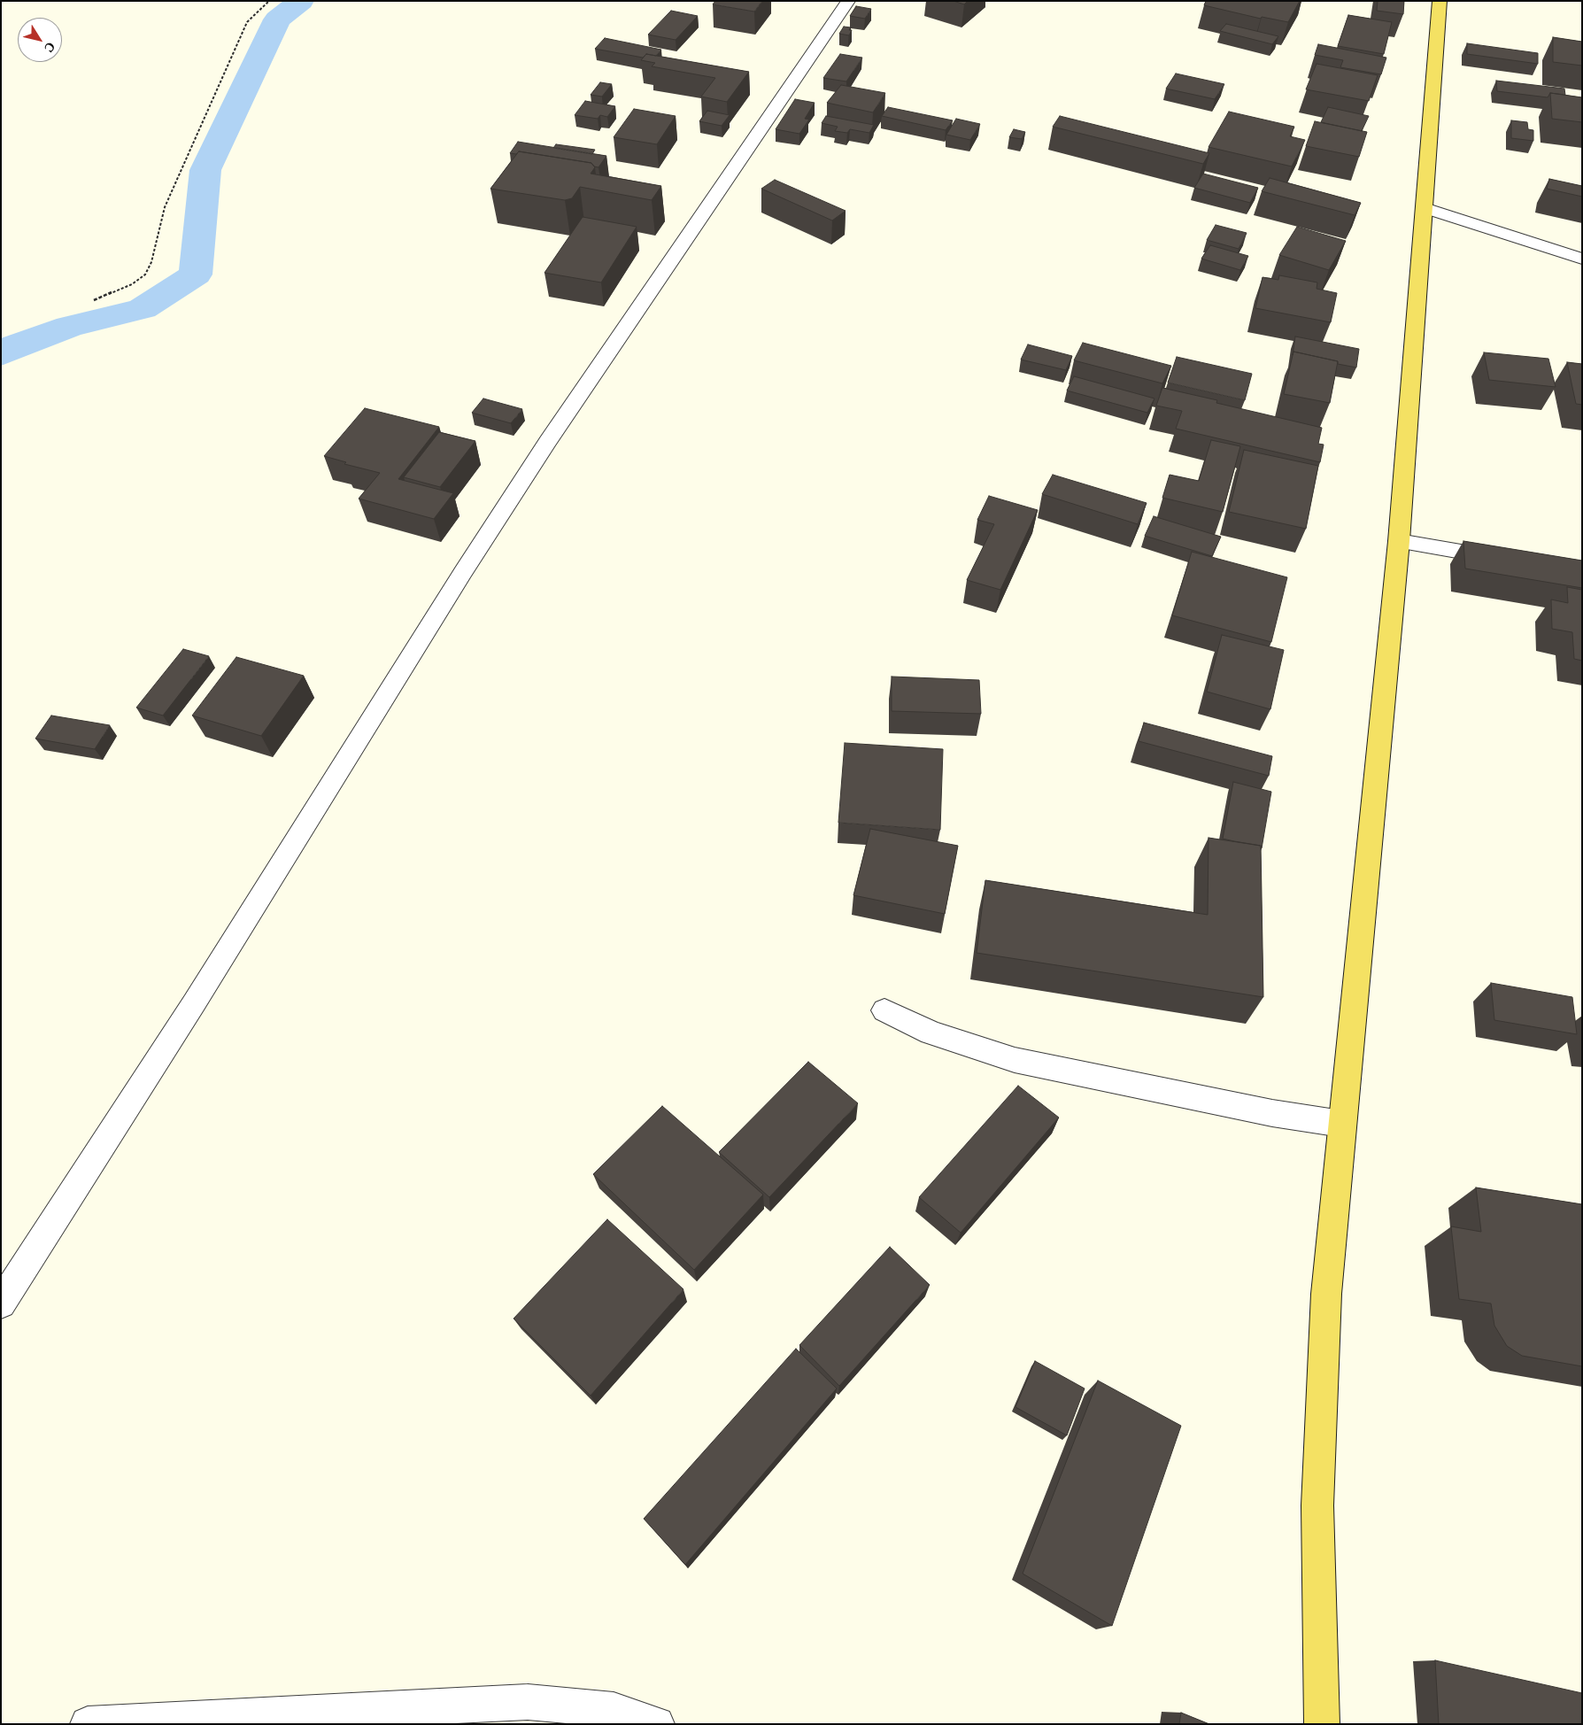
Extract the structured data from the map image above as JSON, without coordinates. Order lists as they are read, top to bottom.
{
  "north": "bottom right"
}
